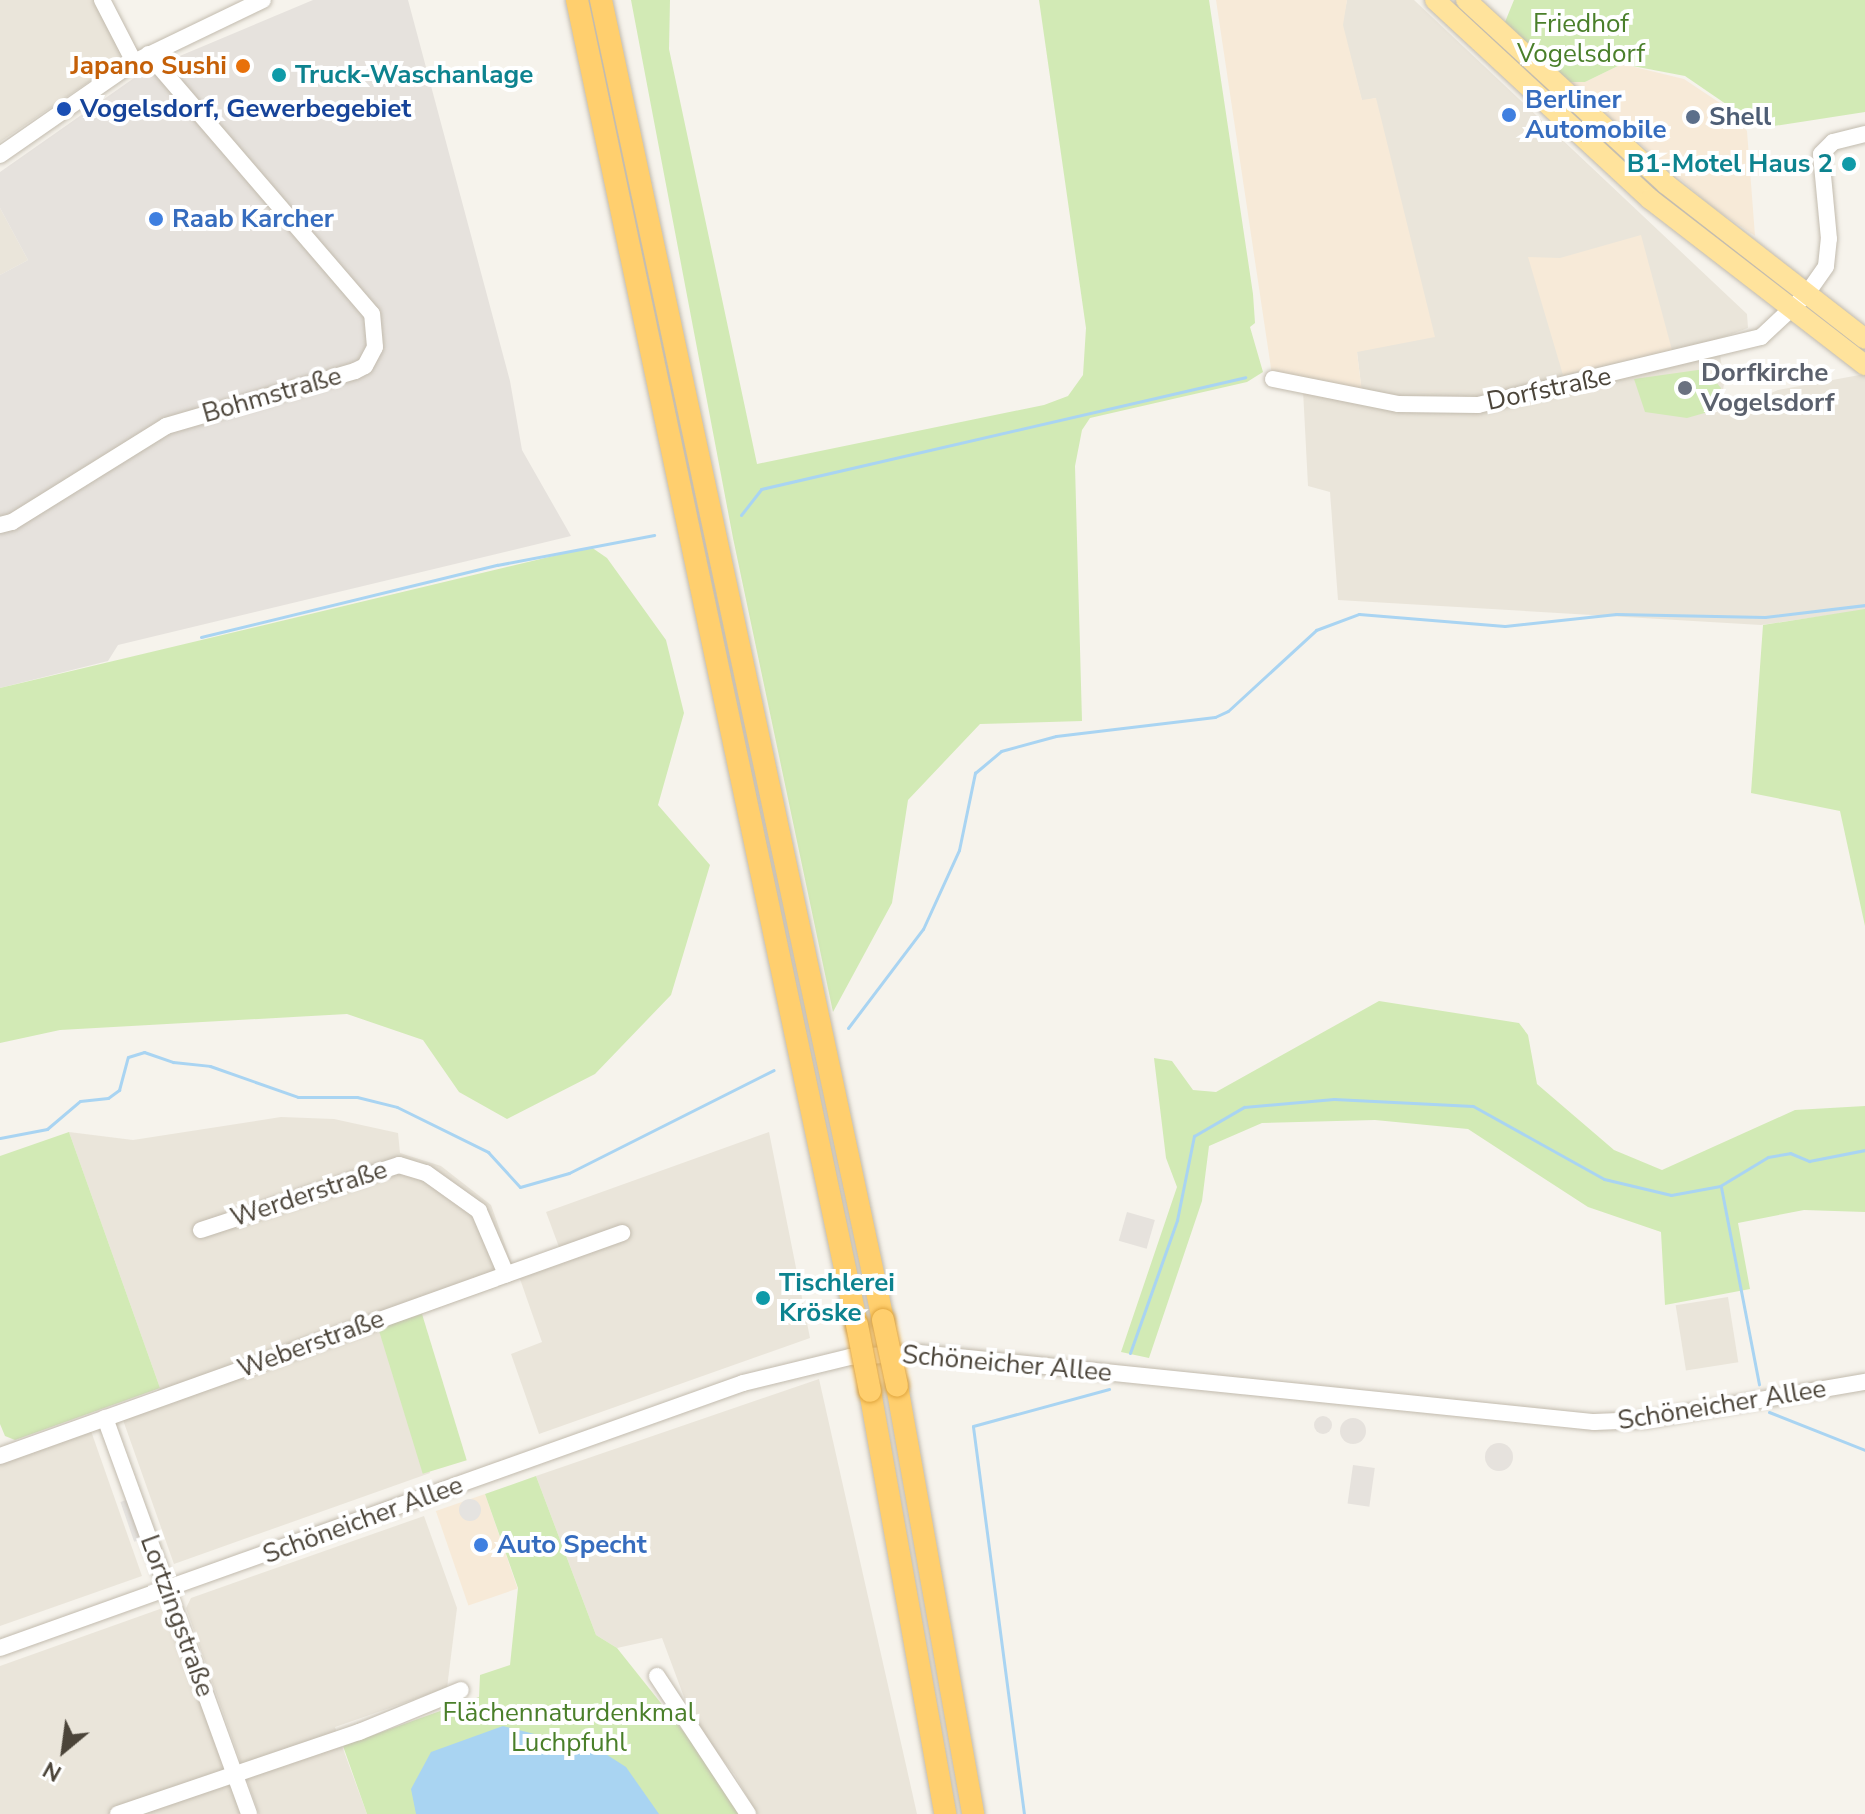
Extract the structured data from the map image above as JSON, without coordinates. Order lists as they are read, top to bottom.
{
  "streets": {
    "street": [
      "Dorfstraße",
      "Bohmstraße",
      "Werderstraße",
      "Weberstraße",
      "Schöneicher Allee",
      "Lortzingstraße"
    ]
  },
  "crossings": [
    ["Werderstraße", "Weberstraße"],
    ["Weberstraße", "Lortzingstraße"],
    ["Schöneicher Allee", "Lortzingstraße"]
  ],
  "parks": ["Friedhof Vogelsdorf", "Flächennaturdenkmal Luchpfuhl"],
  "places": [
    "Japano Sushi",
    "Truck-Waschanlage",
    "Vogelsdorf, Gewerbegebiet",
    "Berliner Automobile",
    "Shell",
    "B1-Motel Haus 2",
    "Raab Karcher",
    "Dorfkirche Vogelsdorf",
    "Tischlerei Kröske",
    "Auto Specht"
  ],
  "north": "bottom left"
}
